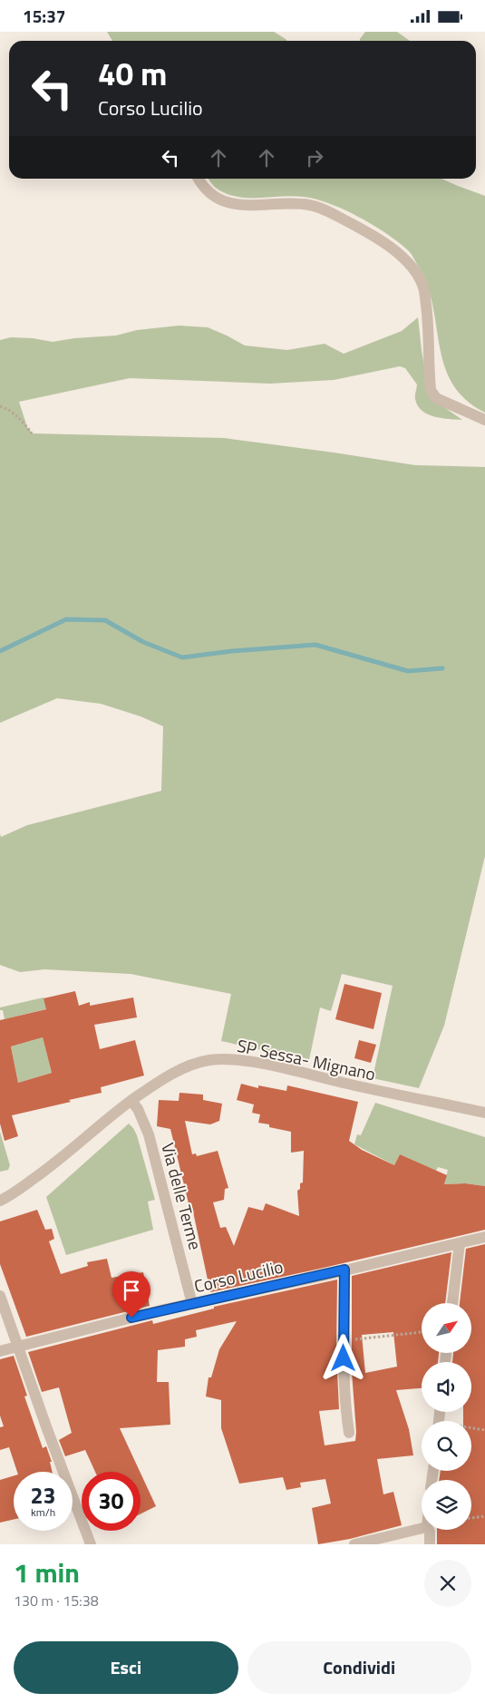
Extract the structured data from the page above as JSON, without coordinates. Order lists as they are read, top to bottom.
{
  "streets": {
    "street": ["SP Sessa- Mignano", "Via delle Terme", "Corso Lucilio"]
  },
  "crossings": [
    ["SP Sessa- Mignano", "Via delle Terme"],
    ["Via delle Terme", "Corso Lucilio"]
  ],
  "north": "top right",
  "page": {
    "status": "15:37",
    "turn": ["40 m", "Corso Lucilio"],
    "speed": "23 km/h",
    "limit": "30",
    "heading": ["1 min", "130 m · 15:38"],
    "buttons": ["Esci", "Condividi"]
  }
}
